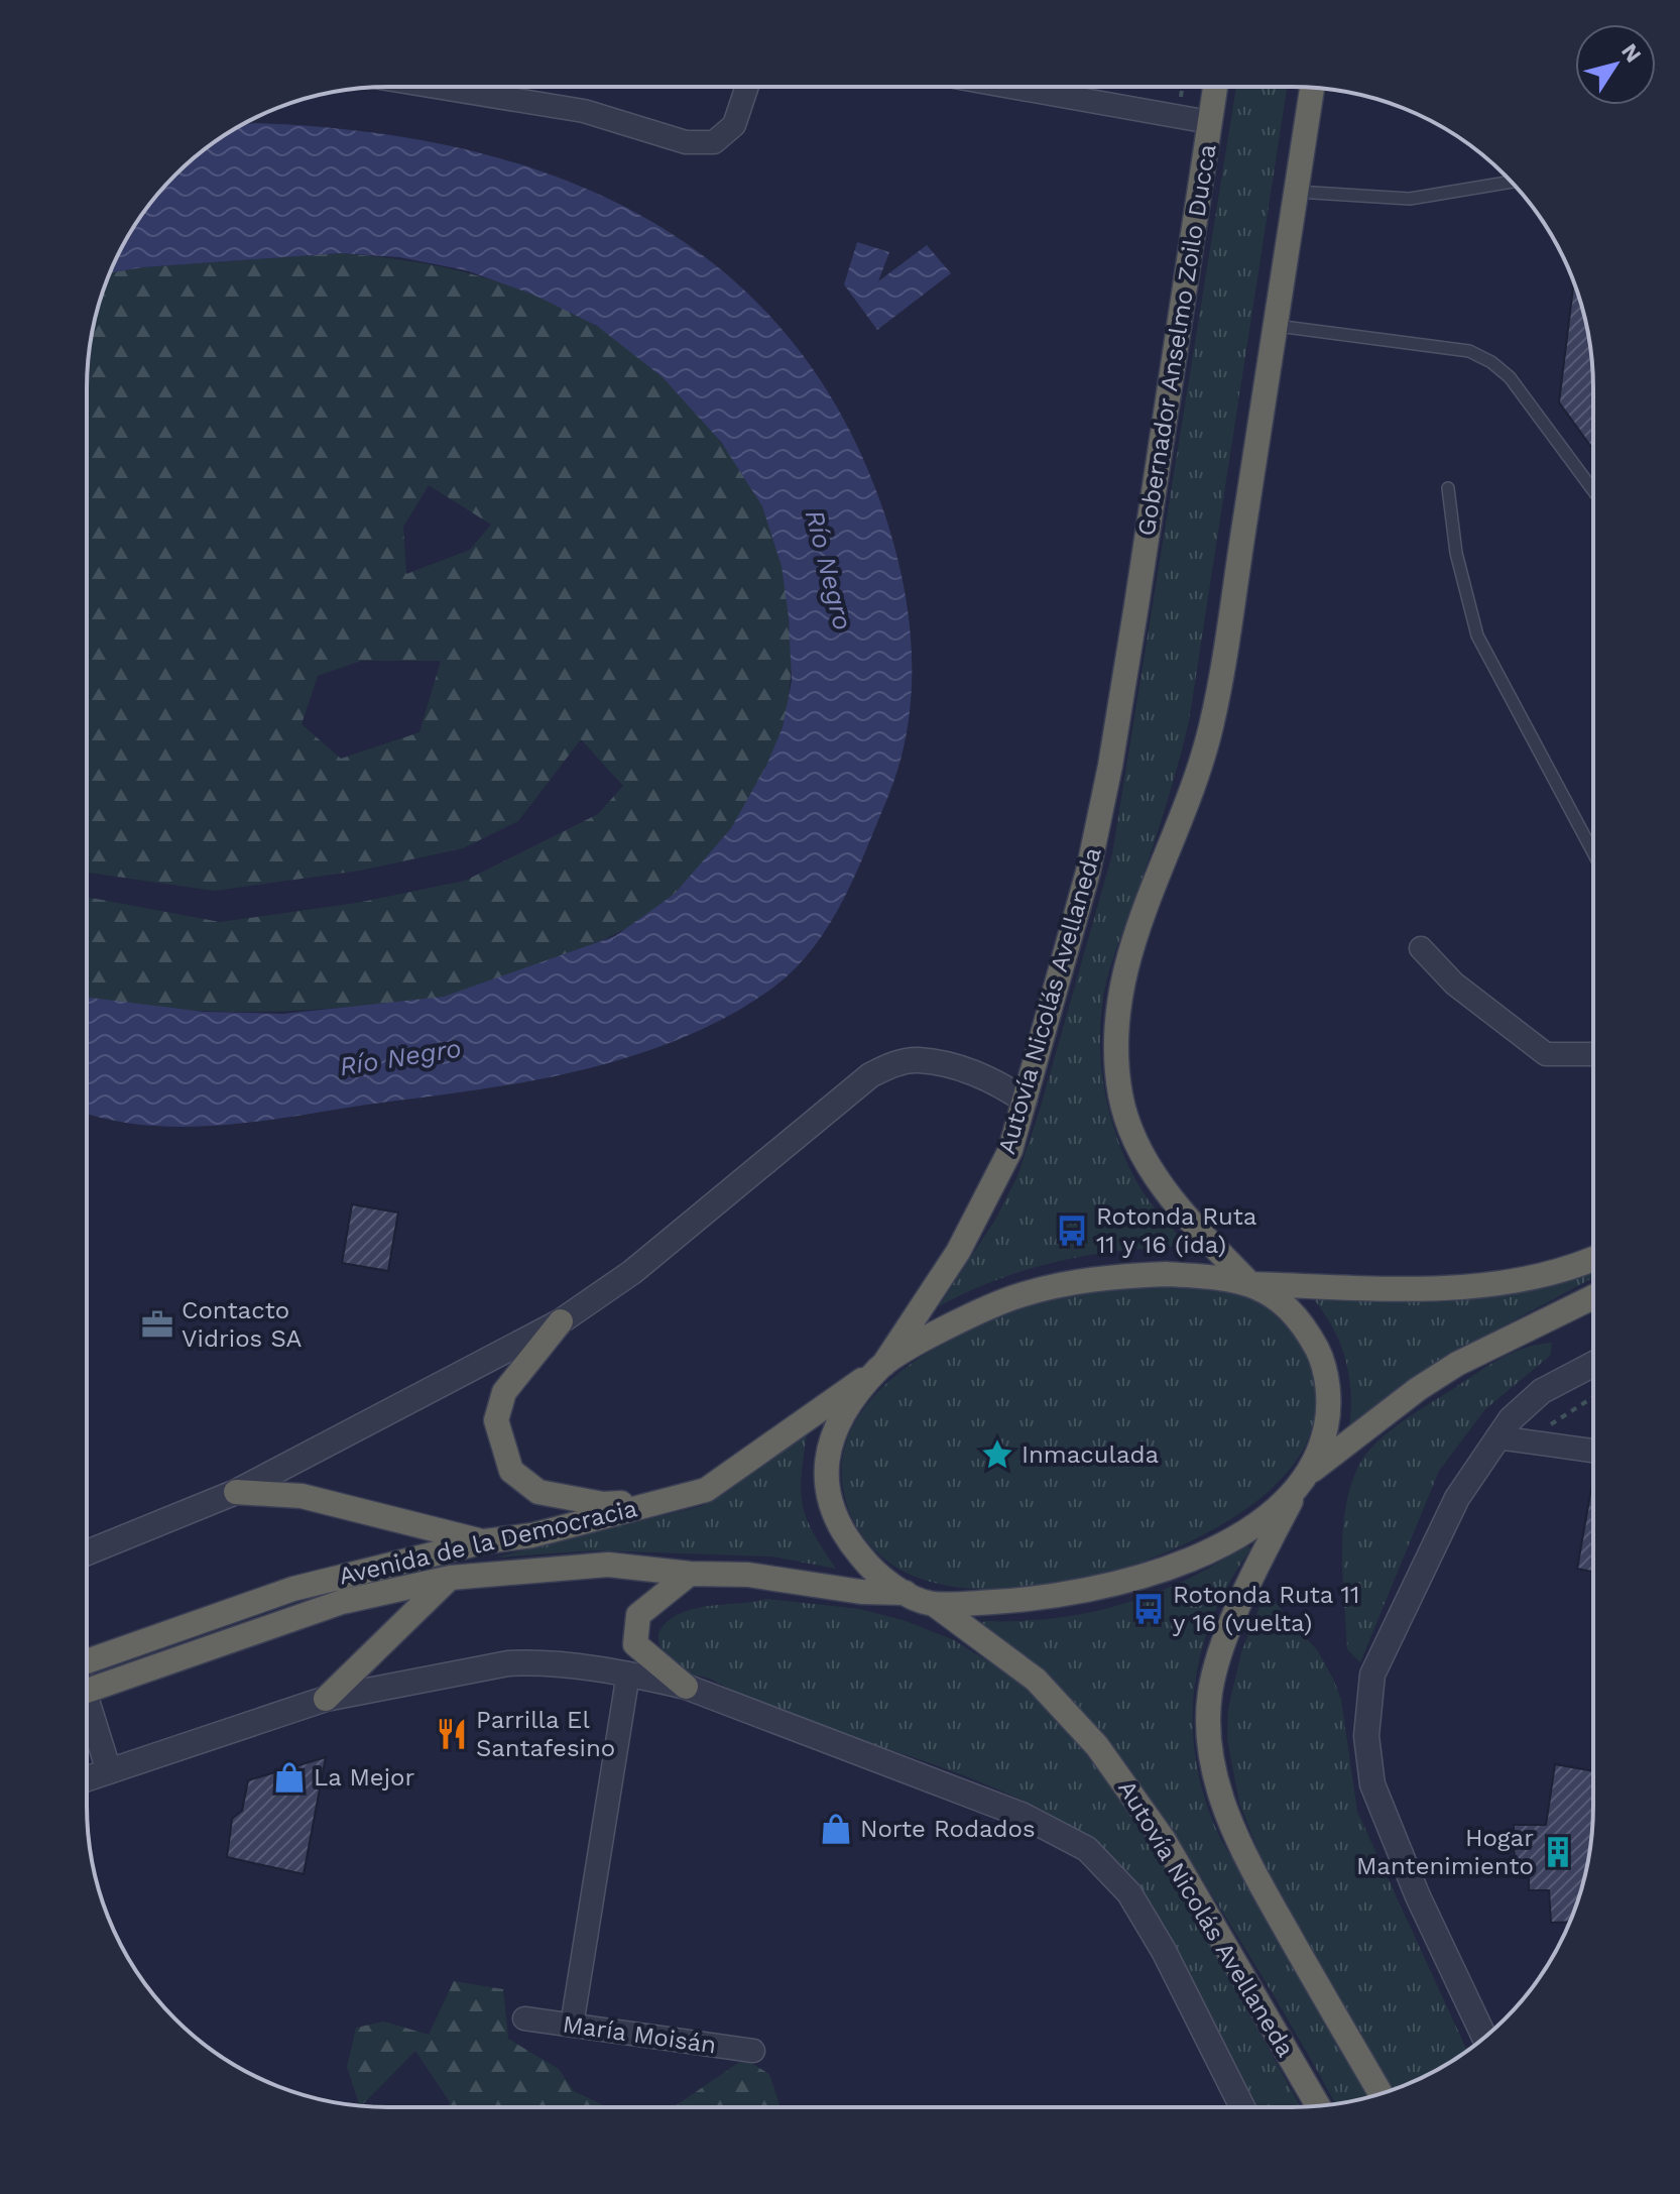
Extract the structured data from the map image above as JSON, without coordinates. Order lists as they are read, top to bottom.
{
  "streets": {
    "highway": ["Gobernador Anselmo Zoilo Ducca", "Autovía Nicolás Avellaneda", "Avenida de la Democracia"],
    "street": ["María Moisán"]
  },
  "crossings": [
    ["Gobernador Anselmo Zoilo Ducca", "Autovía Nicolás Avellaneda"],
    ["Autovía Nicolás Avellaneda", "Avenida de la Democracia"]
  ],
  "water": ["Río Negro"],
  "places": {
    "bus stop": ["Rotonda Ruta 11 y 16 (ida)", "Rotonda Ruta 11 y 16 (vuelta)"],
    "office": ["Contacto Vidrios SA"],
    "place": ["Inmaculada"],
    "restaurant": ["Parrilla El Santafesino"],
    "shop": ["La Mejor", "Norte Rodados"],
    "building": ["Hogar Mantenimiento"]
  },
  "north": "top right"
}
